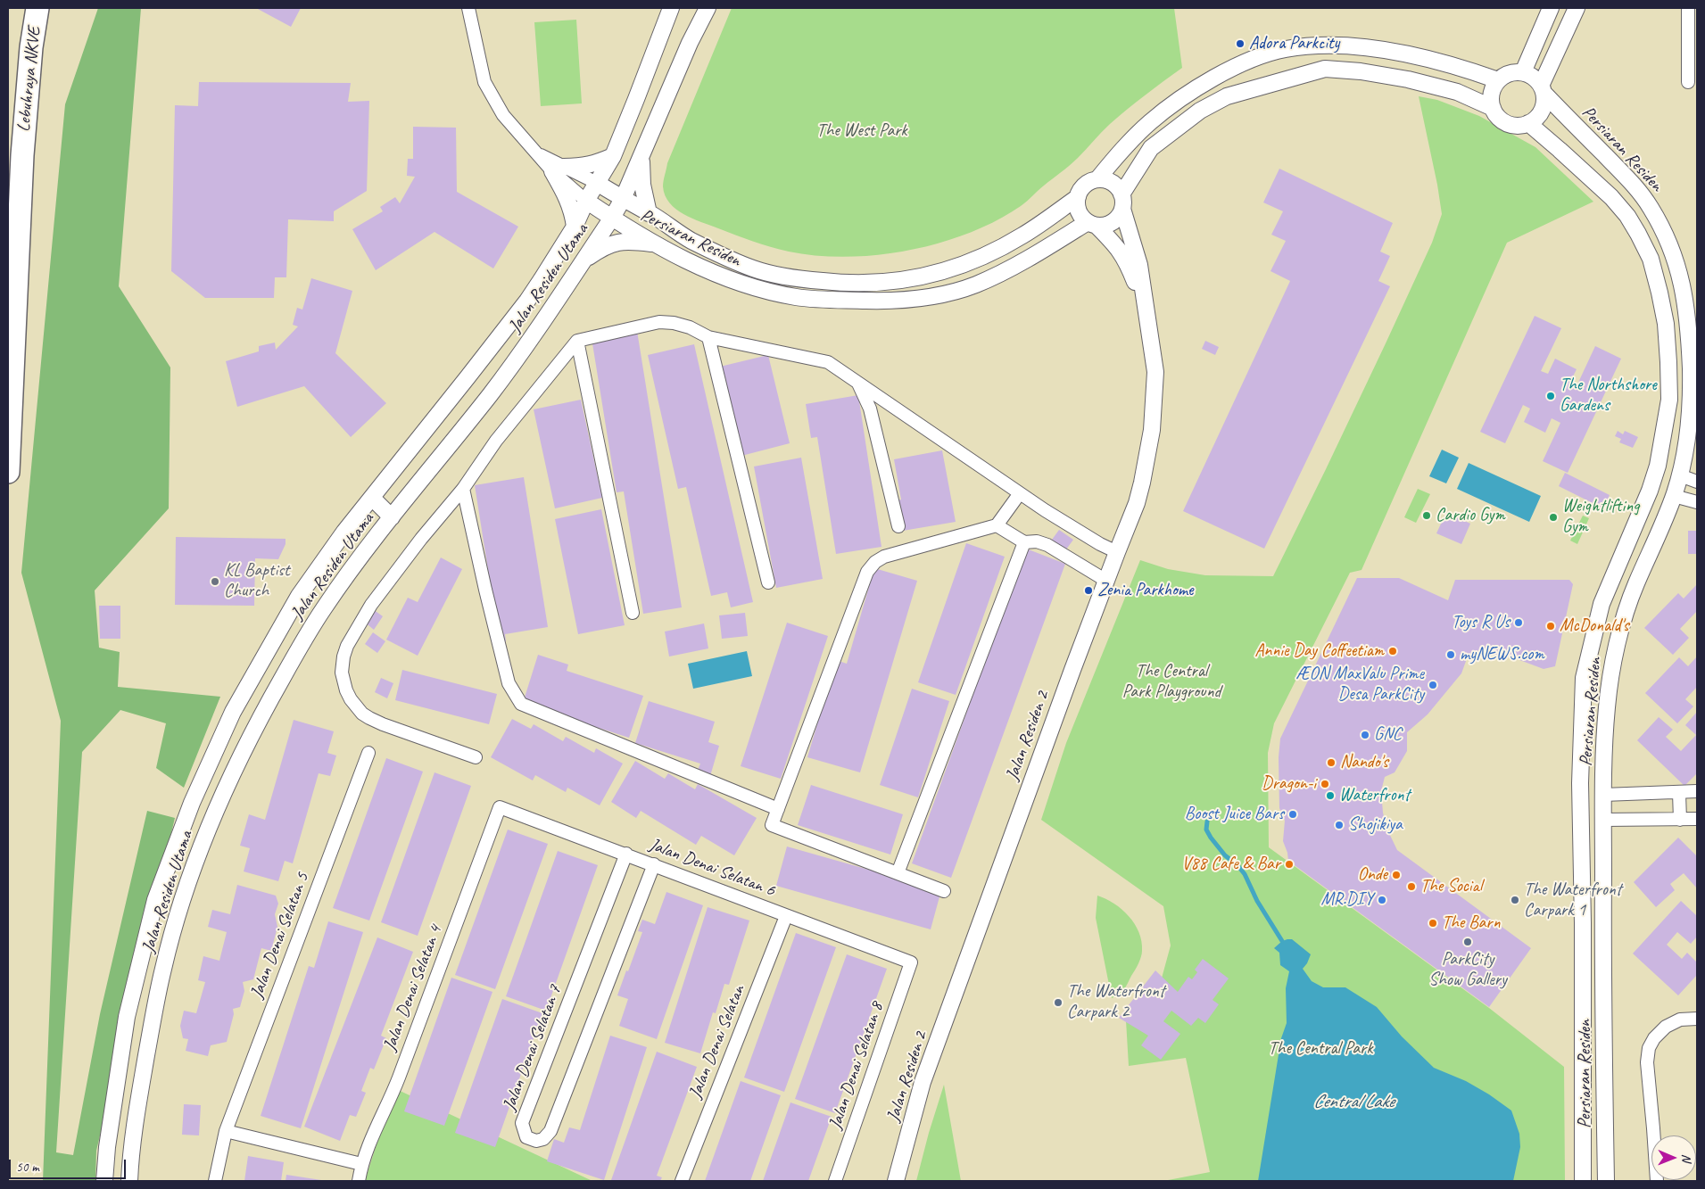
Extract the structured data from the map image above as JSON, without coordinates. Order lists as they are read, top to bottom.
{
  "streets": {
    "highway": ["Lebuhraya NKVE"],
    "street": [
      "Persiaran Residen",
      "Jalan Residen Utama",
      "Jalan Residen 2",
      "Jalan Denai Selatan 6",
      "Jalan Denai Selatan 5",
      "Jalan Denai Selatan 4",
      "Jalan Denai Selatan",
      "Jalan Denai Selatan 7",
      "Jalan Denai Selatan 8"
    ]
  },
  "crossings": [
    ["Persiaran Residen", "Jalan Residen Utama"],
    ["Persiaran Residen", "Jalan Residen 2"],
    ["Jalan Denai Selatan 6", "Jalan Denai Selatan 4"],
    ["Jalan Denai Selatan 6", "Jalan Denai Selatan"],
    ["Jalan Denai Selatan 6", "Jalan Denai Selatan 7"],
    ["Jalan Denai Selatan 6", "Jalan Denai Selatan 8"]
  ],
  "water": ["Central Lake"],
  "parks": ["The West Park", "The Central Park Playground", "The Central Park"],
  "places": [
    "Adora Parkcity",
    "The Northshore Gardens",
    "Cardio Gym",
    "Weightlifting Gym",
    "KL Baptist Church",
    "Zenia Parkhome",
    "Toys R Us",
    "McDonald's",
    "Annie Day Coffeetiam",
    "myNEWS.com",
    "ÆON MaxValu Prime Desa ParkCity",
    "GNC",
    "Nando's",
    "Dragon-i",
    "Waterfront",
    "Boost Juice Bars",
    "Shojikiya",
    "V88 Cafe & Bar",
    "Onde",
    "The Social",
    "MR.DIY",
    "The Waterfront Carpark 1",
    "The Barn",
    "ParkCity Show Gallery",
    "The Waterfront Carpark 2"
  ],
  "scale_bar": "50 m",
  "north": "right"
}
